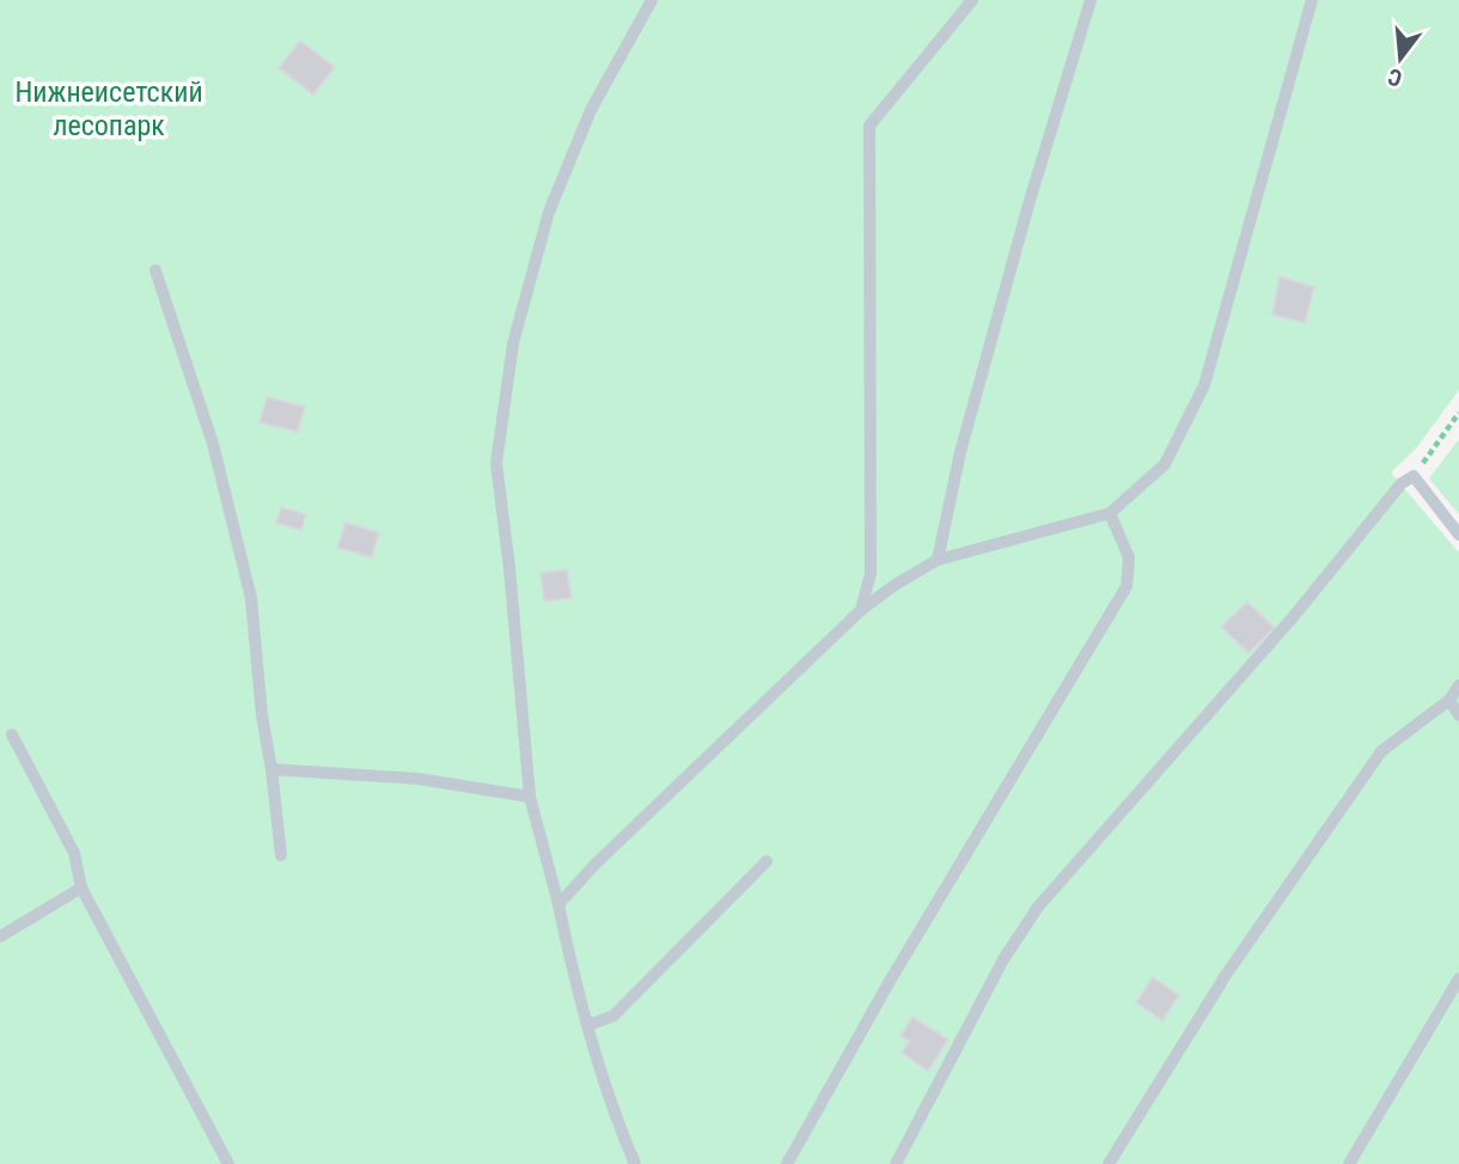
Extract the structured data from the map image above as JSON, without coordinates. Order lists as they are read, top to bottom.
{
  "parks": ["Нижнеисетский лесопарк"],
  "north": "bottom"
}
